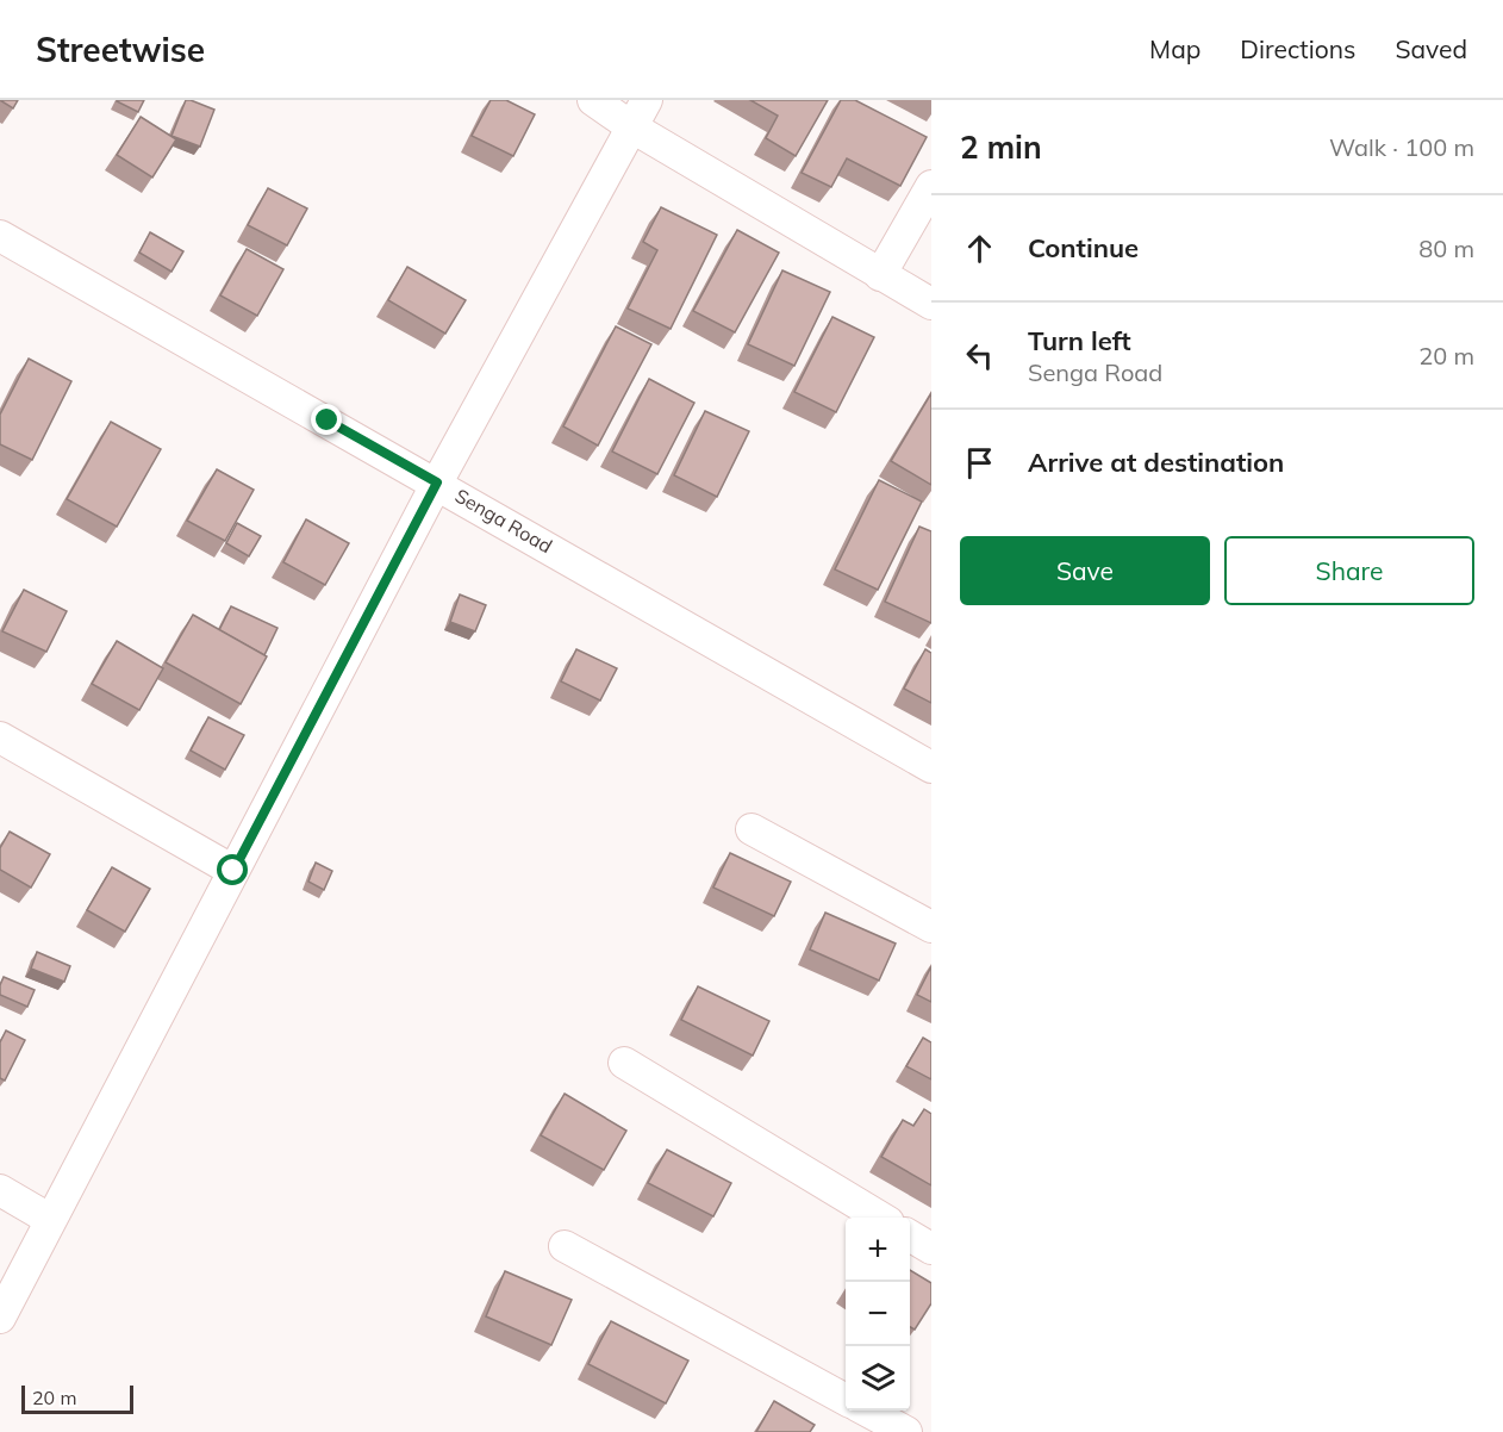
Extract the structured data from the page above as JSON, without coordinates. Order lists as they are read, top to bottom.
{
  "streets": {
    "street": ["Senga Road"]
  },
  "scale_bar": "20 m",
  "page": {
    "header": "Streetwise",
    "nav": ["Map", "Directions", "Saved"],
    "heading": ["2 min", "Walk · 100 m"],
    "list": [
      ["Continue", "80 m"],
      ["Turn left", "Senga Road", "20 m"],
      "Arrive at destination"
    ],
    "buttons": ["Save", "Share"],
    "map_buttons": ["+", "−"],
    "scale": "20 m"
  }
}
